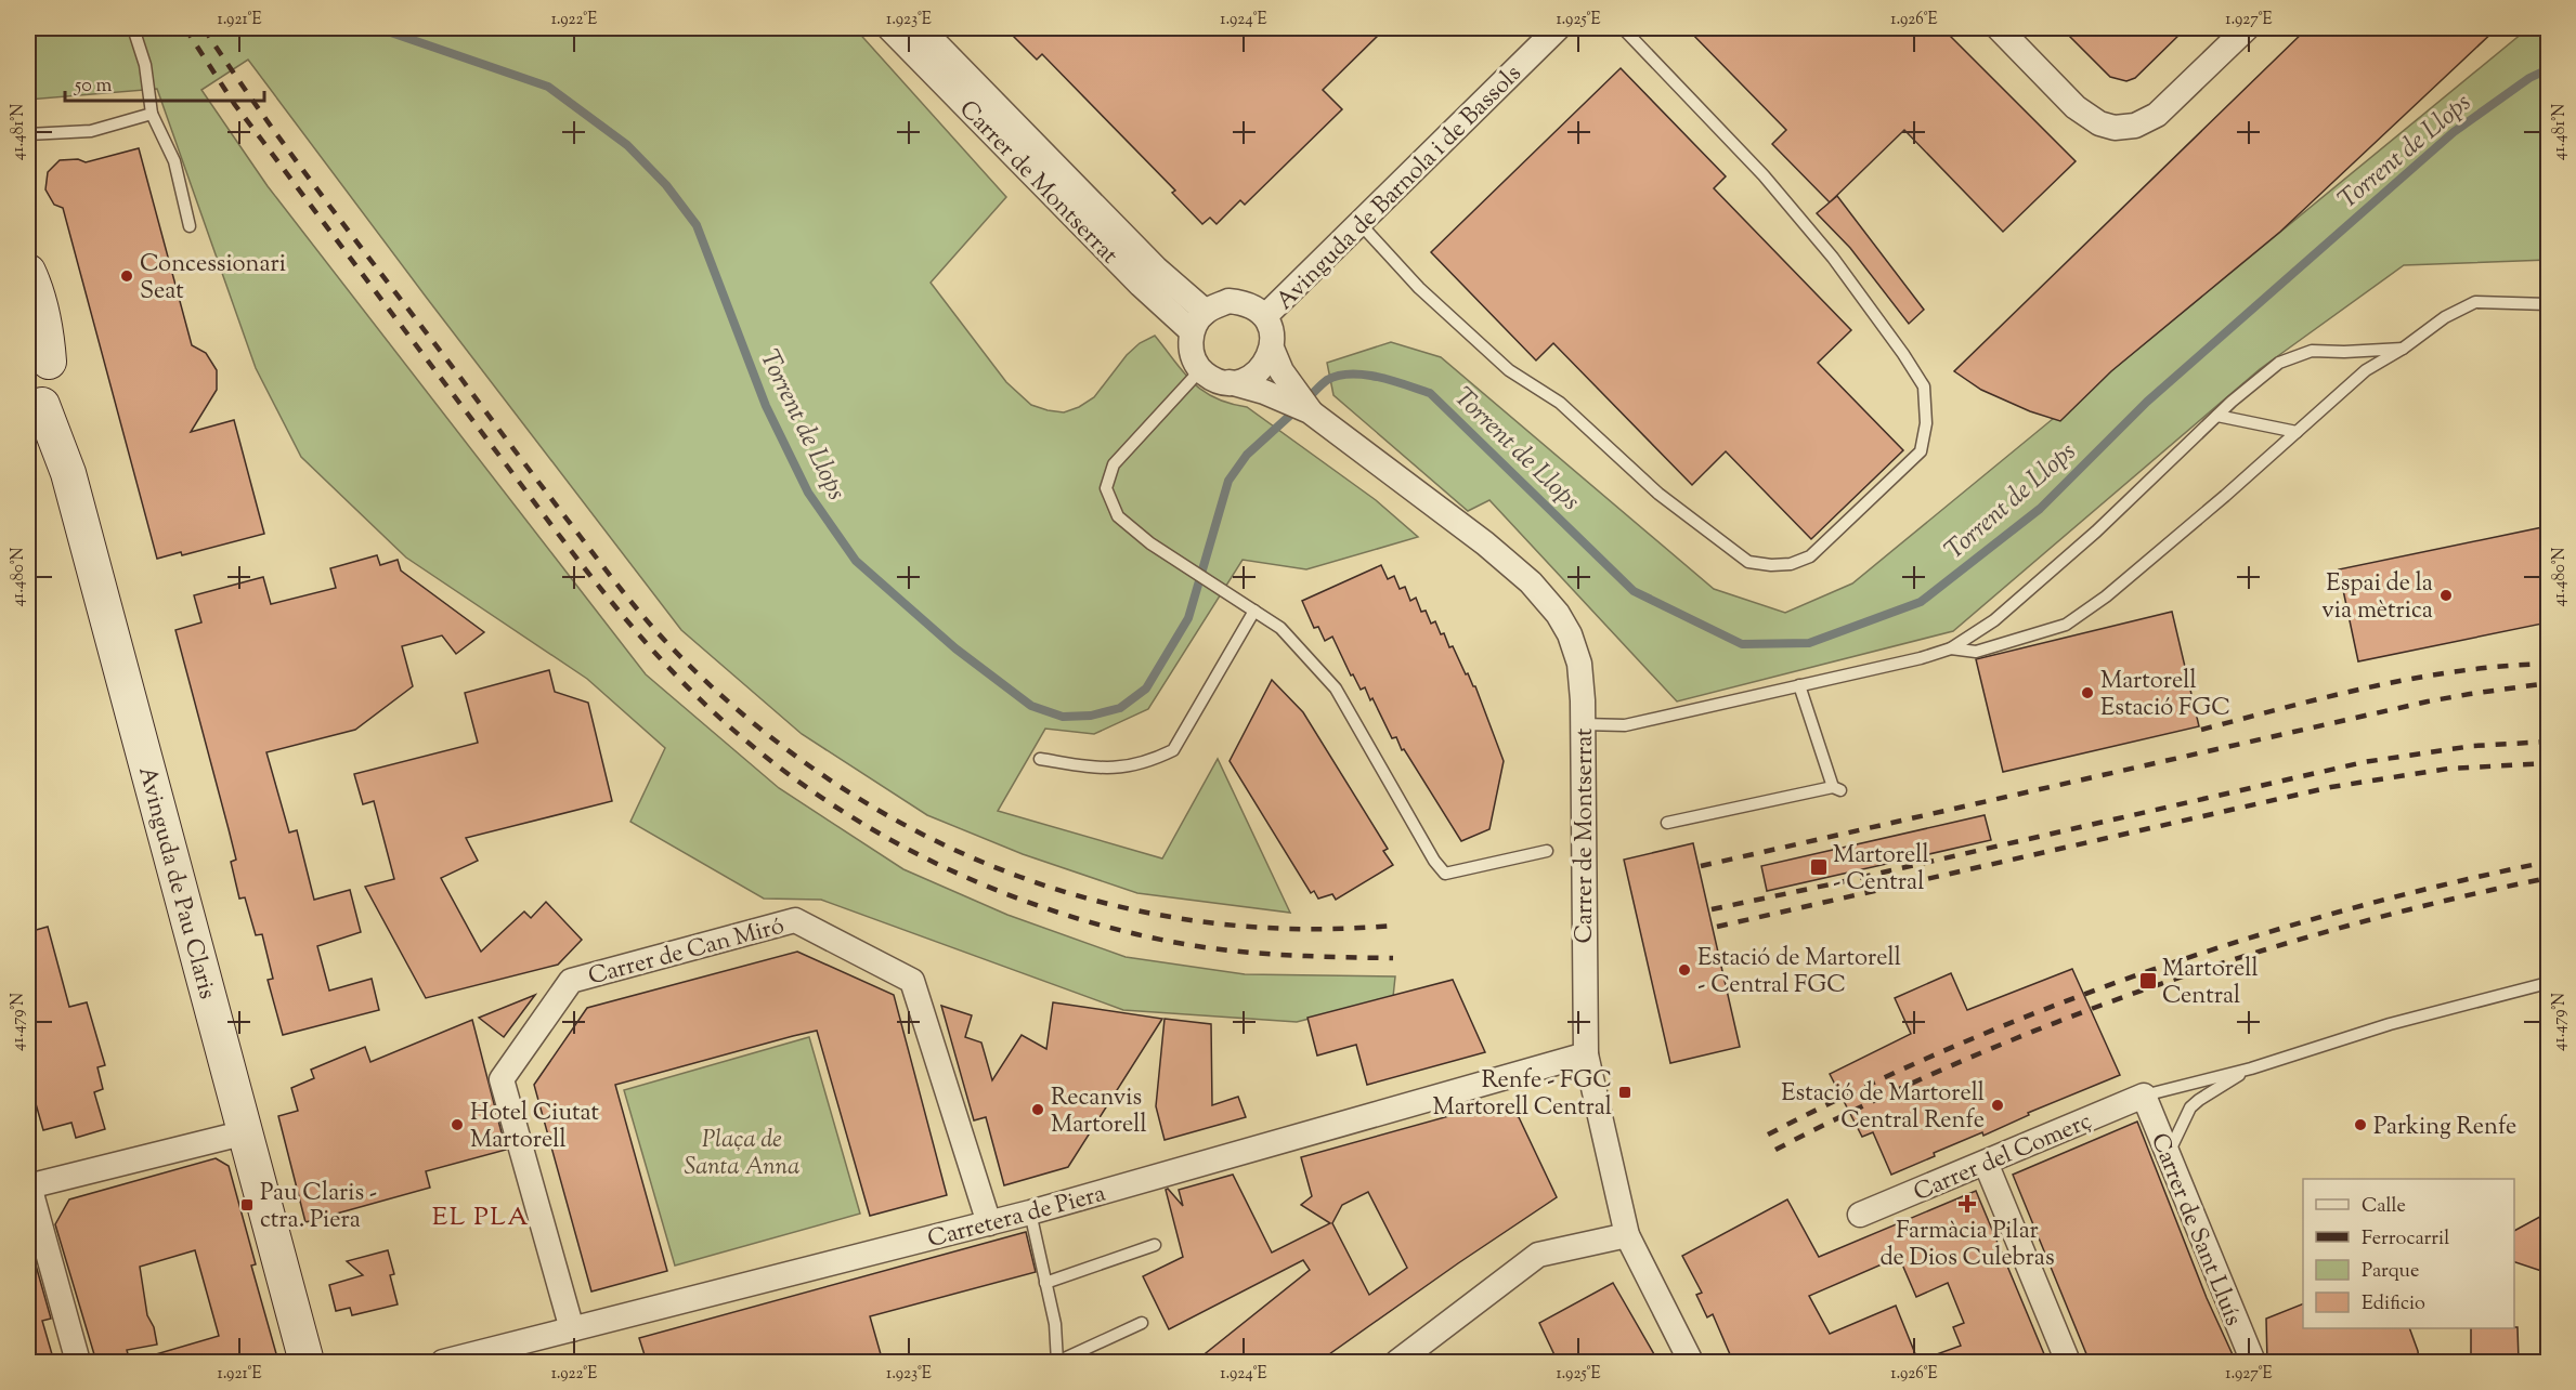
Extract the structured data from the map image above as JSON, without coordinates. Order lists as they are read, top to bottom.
{
  "streets": {
    "main road": ["Avinguda de Pau Claris"],
    "street": [
      "Carrer de Montserrat",
      "Avinguda de Barnola i de Bassols",
      "Carrer de Can Miró",
      "Carrer del Comerç",
      "Carretera de Piera",
      "Carrer de Sant Lluís"
    ]
  },
  "crossings": [
    ["Carrer de Montserrat", "Avinguda de Barnola i de Bassols"],
    ["Carrer de Montserrat", "Carretera de Piera"],
    ["Carrer de Can Miró", "Carretera de Piera"],
    ["Carrer del Comerç", "Carrer de Sant Lluís"]
  ],
  "districts": ["EL PLA"],
  "water": ["Torrent de Llops"],
  "parks": ["Plaça de Santa Anna"],
  "places": {
    "other": [
      "Concessionari Seat",
      "Espai de la via mètrica",
      "Martorell Estació FGC",
      "Estació de Martorell - Central FGC",
      "Estació de Martorell Central Renfe",
      "Recanvis Martorell",
      "Hotel Ciutat Martorell",
      "Parking Renfe"
    ],
    "transit": [
      "Martorell - Central",
      "Martorell Central",
      "Renfe - FGC Martorell Central",
      "Pau Claris - ctra. Piera"
    ],
    "health": ["Farmàcia Pilar de Dios Culebras"]
  },
  "legend": [
    "Calle",
    "Ferrocarril",
    "Parque",
    "Edificio"
  ],
  "scale_bar": "50 m",
  "coordinates": [
    "1.921°E",
    "1.922°E",
    "1.923°E",
    "1.924°E",
    "1.925°E",
    "1.926°E",
    "1.927°E",
    "41.481°N",
    "41.480°N",
    "41.479°N"
  ]
}
